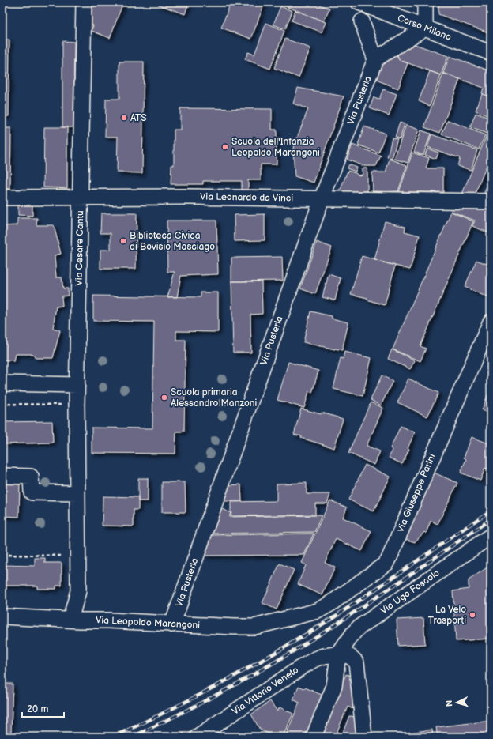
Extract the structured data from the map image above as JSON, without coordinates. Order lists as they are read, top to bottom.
{
  "streets": {
    "street": [
      "Corso Milano",
      "Via Pusterla",
      "Via Leonardo da Vinci",
      "Via Cesare Cantù",
      "Via Giuseppe Parini",
      "Via Ugo Foscolo",
      "Via Leopoldo Marangoni",
      "Via Vittorio Veneto"
    ]
  },
  "crossings": [
    ["Via Pusterla", "Via Leonardo da Vinci"],
    ["Via Pusterla", "Via Leopoldo Marangoni"],
    ["Via Leonardo da Vinci", "Via Cesare Cantù"],
    ["Via Cesare Cantù", "Via Leopoldo Marangoni"],
    ["Via Giuseppe Parini", "Via Leopoldo Marangoni"],
    ["Via Ugo Foscolo", "Via Vittorio Veneto"]
  ],
  "places": [
    "ATS",
    "Scuola dell'Infanzia Leopoldo Marangoni",
    "Biblioteca Civica di Bovisio Masciago",
    "Scuola primaria Alessandro Manzoni",
    "La Velo Trasporti"
  ],
  "scale_bar": "20 m",
  "north": "left"
}
